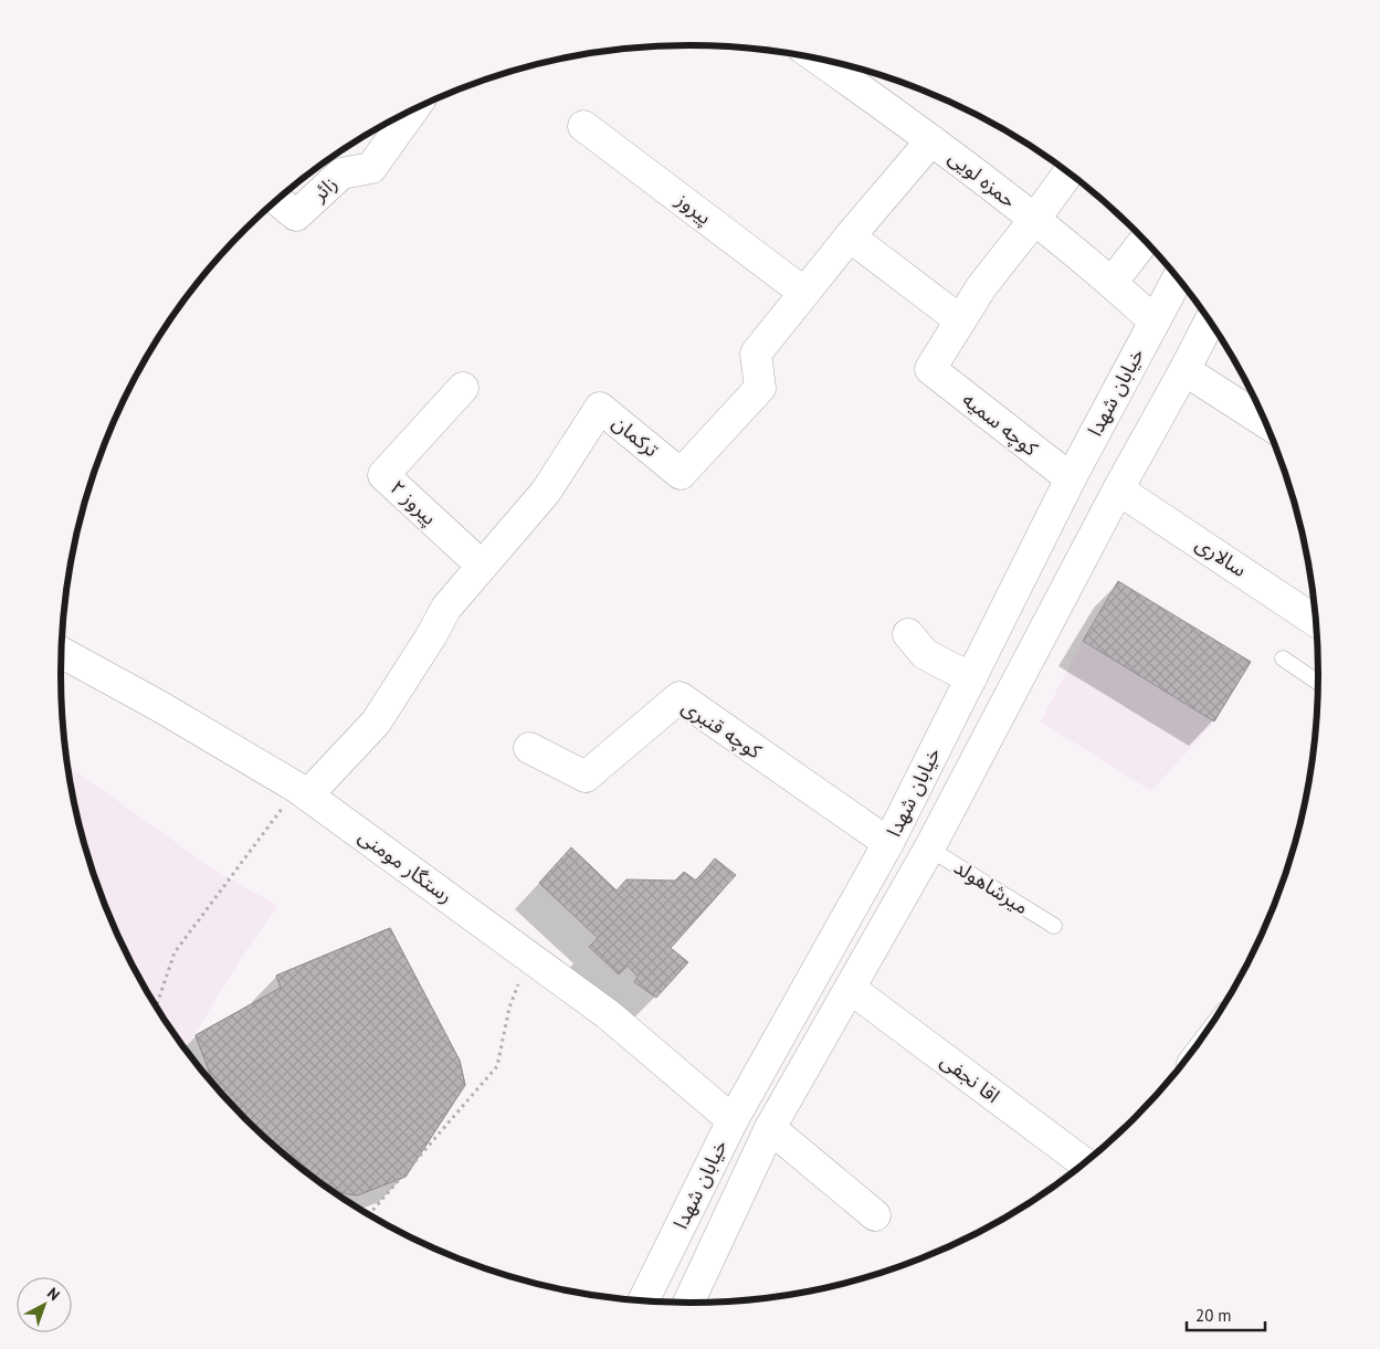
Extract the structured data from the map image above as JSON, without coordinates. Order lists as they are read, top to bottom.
{
  "streets": {
    "street": [
      "حمزه لویی",
      "زائر",
      "پیروز",
      "خیابان شهدا",
      "کوچه سمیه",
      "ترکمان",
      "پیروز ۲",
      "سالاری",
      "کوچه قنبری",
      "رستگار مومنی",
      "اقا نجفی"
    ],
    "lane": ["میرشاهولد"]
  },
  "crossings": [
    ["حمزه لویی", "خیابان شهدا"],
    ["حمزه لویی", "ترکمان"],
    ["پیروز", "ترکمان"],
    ["خیابان شهدا", "کوچه سمیه"],
    ["خیابان شهدا", "سالاری"],
    ["خیابان شهدا", "کوچه قنبری"],
    ["خیابان شهدا", "رستگار مومنی"],
    ["خیابان شهدا", "میرشاهولد"],
    ["خیابان شهدا", "اقا نجفی"],
    ["ترکمان", "پیروز ۲"],
    ["ترکمان", "رستگار مومنی"]
  ],
  "scale_bar": "20 m",
  "north": "top right"
}
